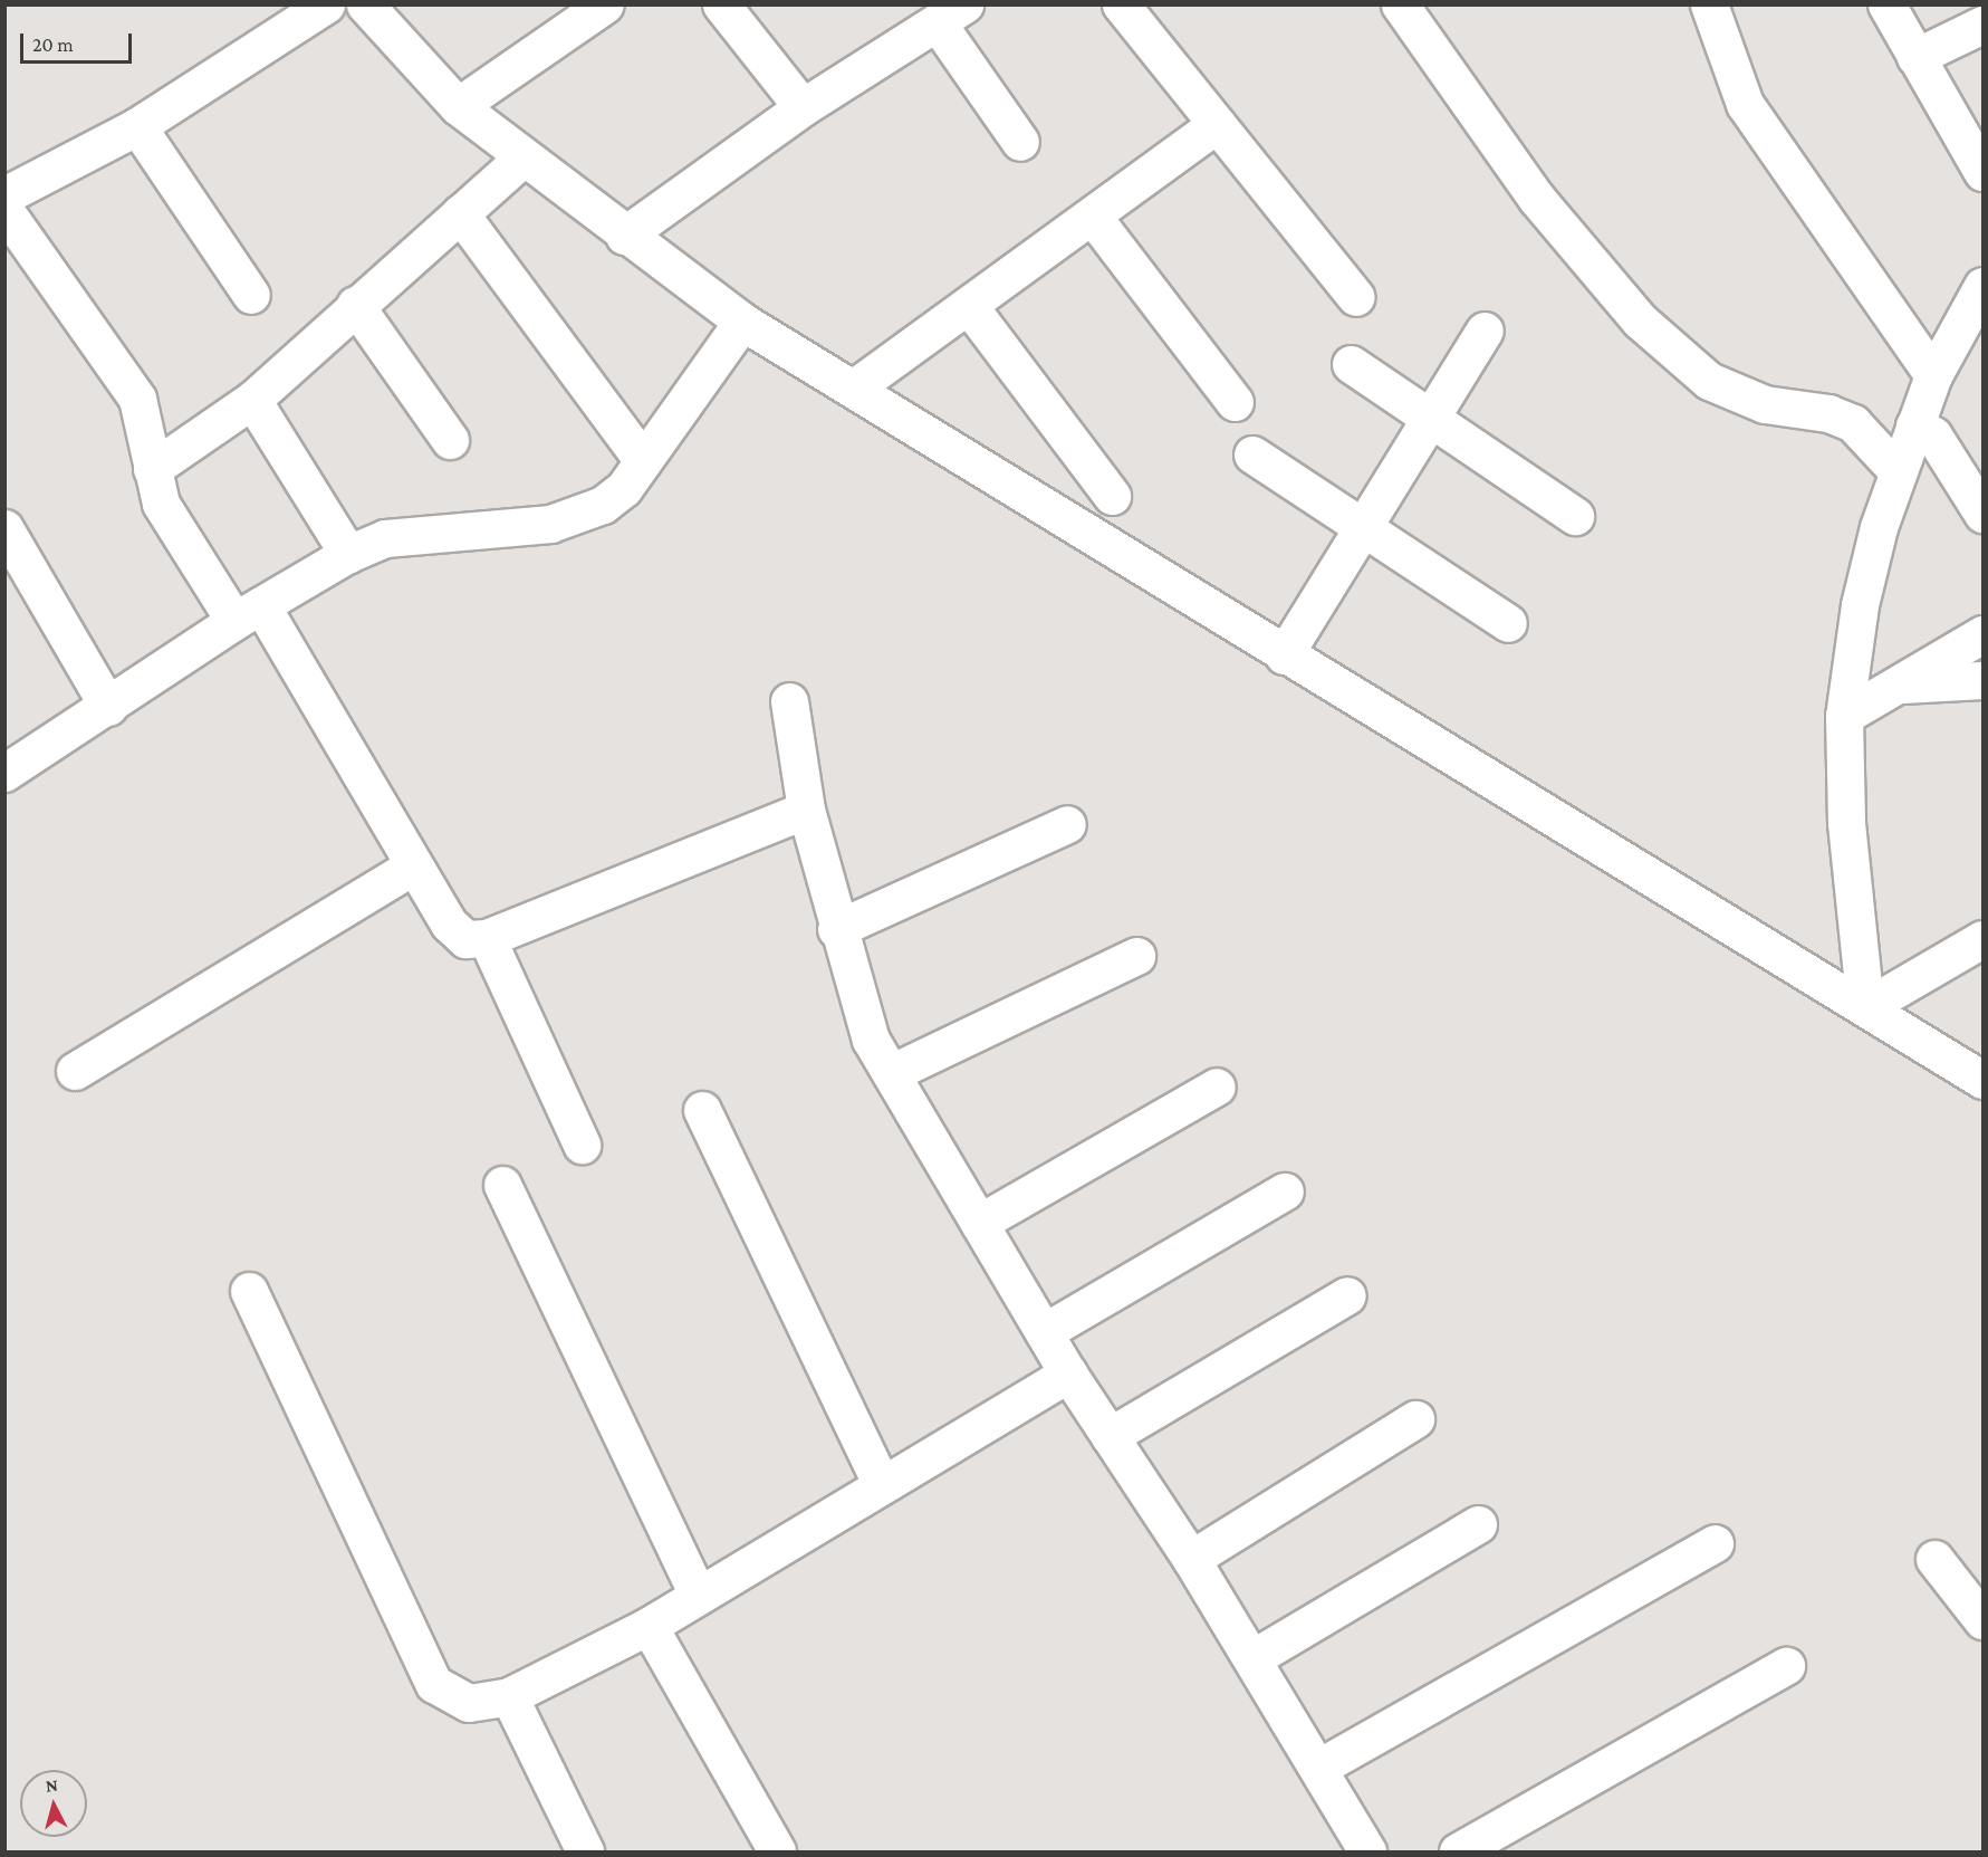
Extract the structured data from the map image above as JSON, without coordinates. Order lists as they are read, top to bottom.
{
  "scale_bar": "20 m",
  "north": "top"
}
